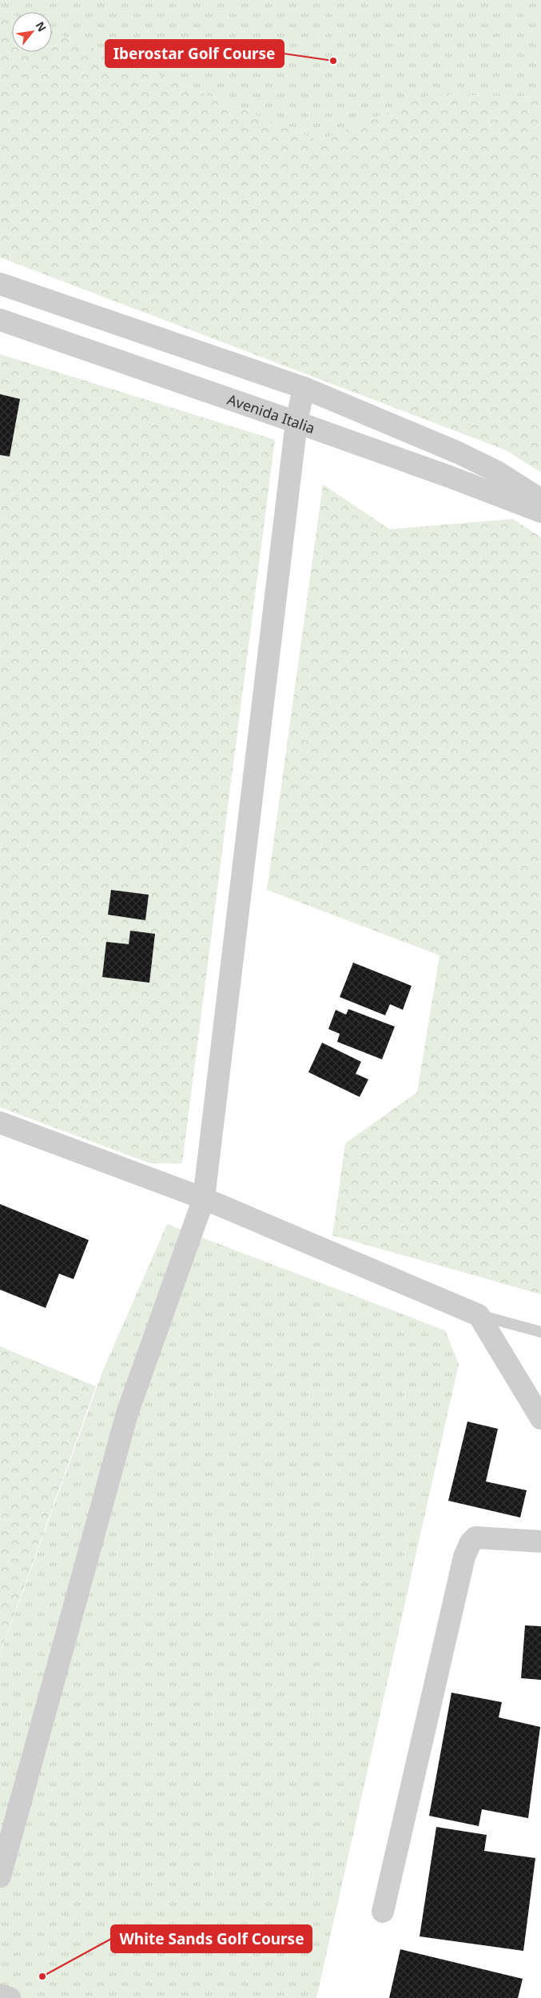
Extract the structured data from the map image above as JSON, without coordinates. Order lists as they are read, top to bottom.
{
  "streets": {
    "street": ["Avenida Italia"]
  },
  "places": ["Iberostar Golf Course", "White Sands Golf Course"],
  "north": "top right"
}
